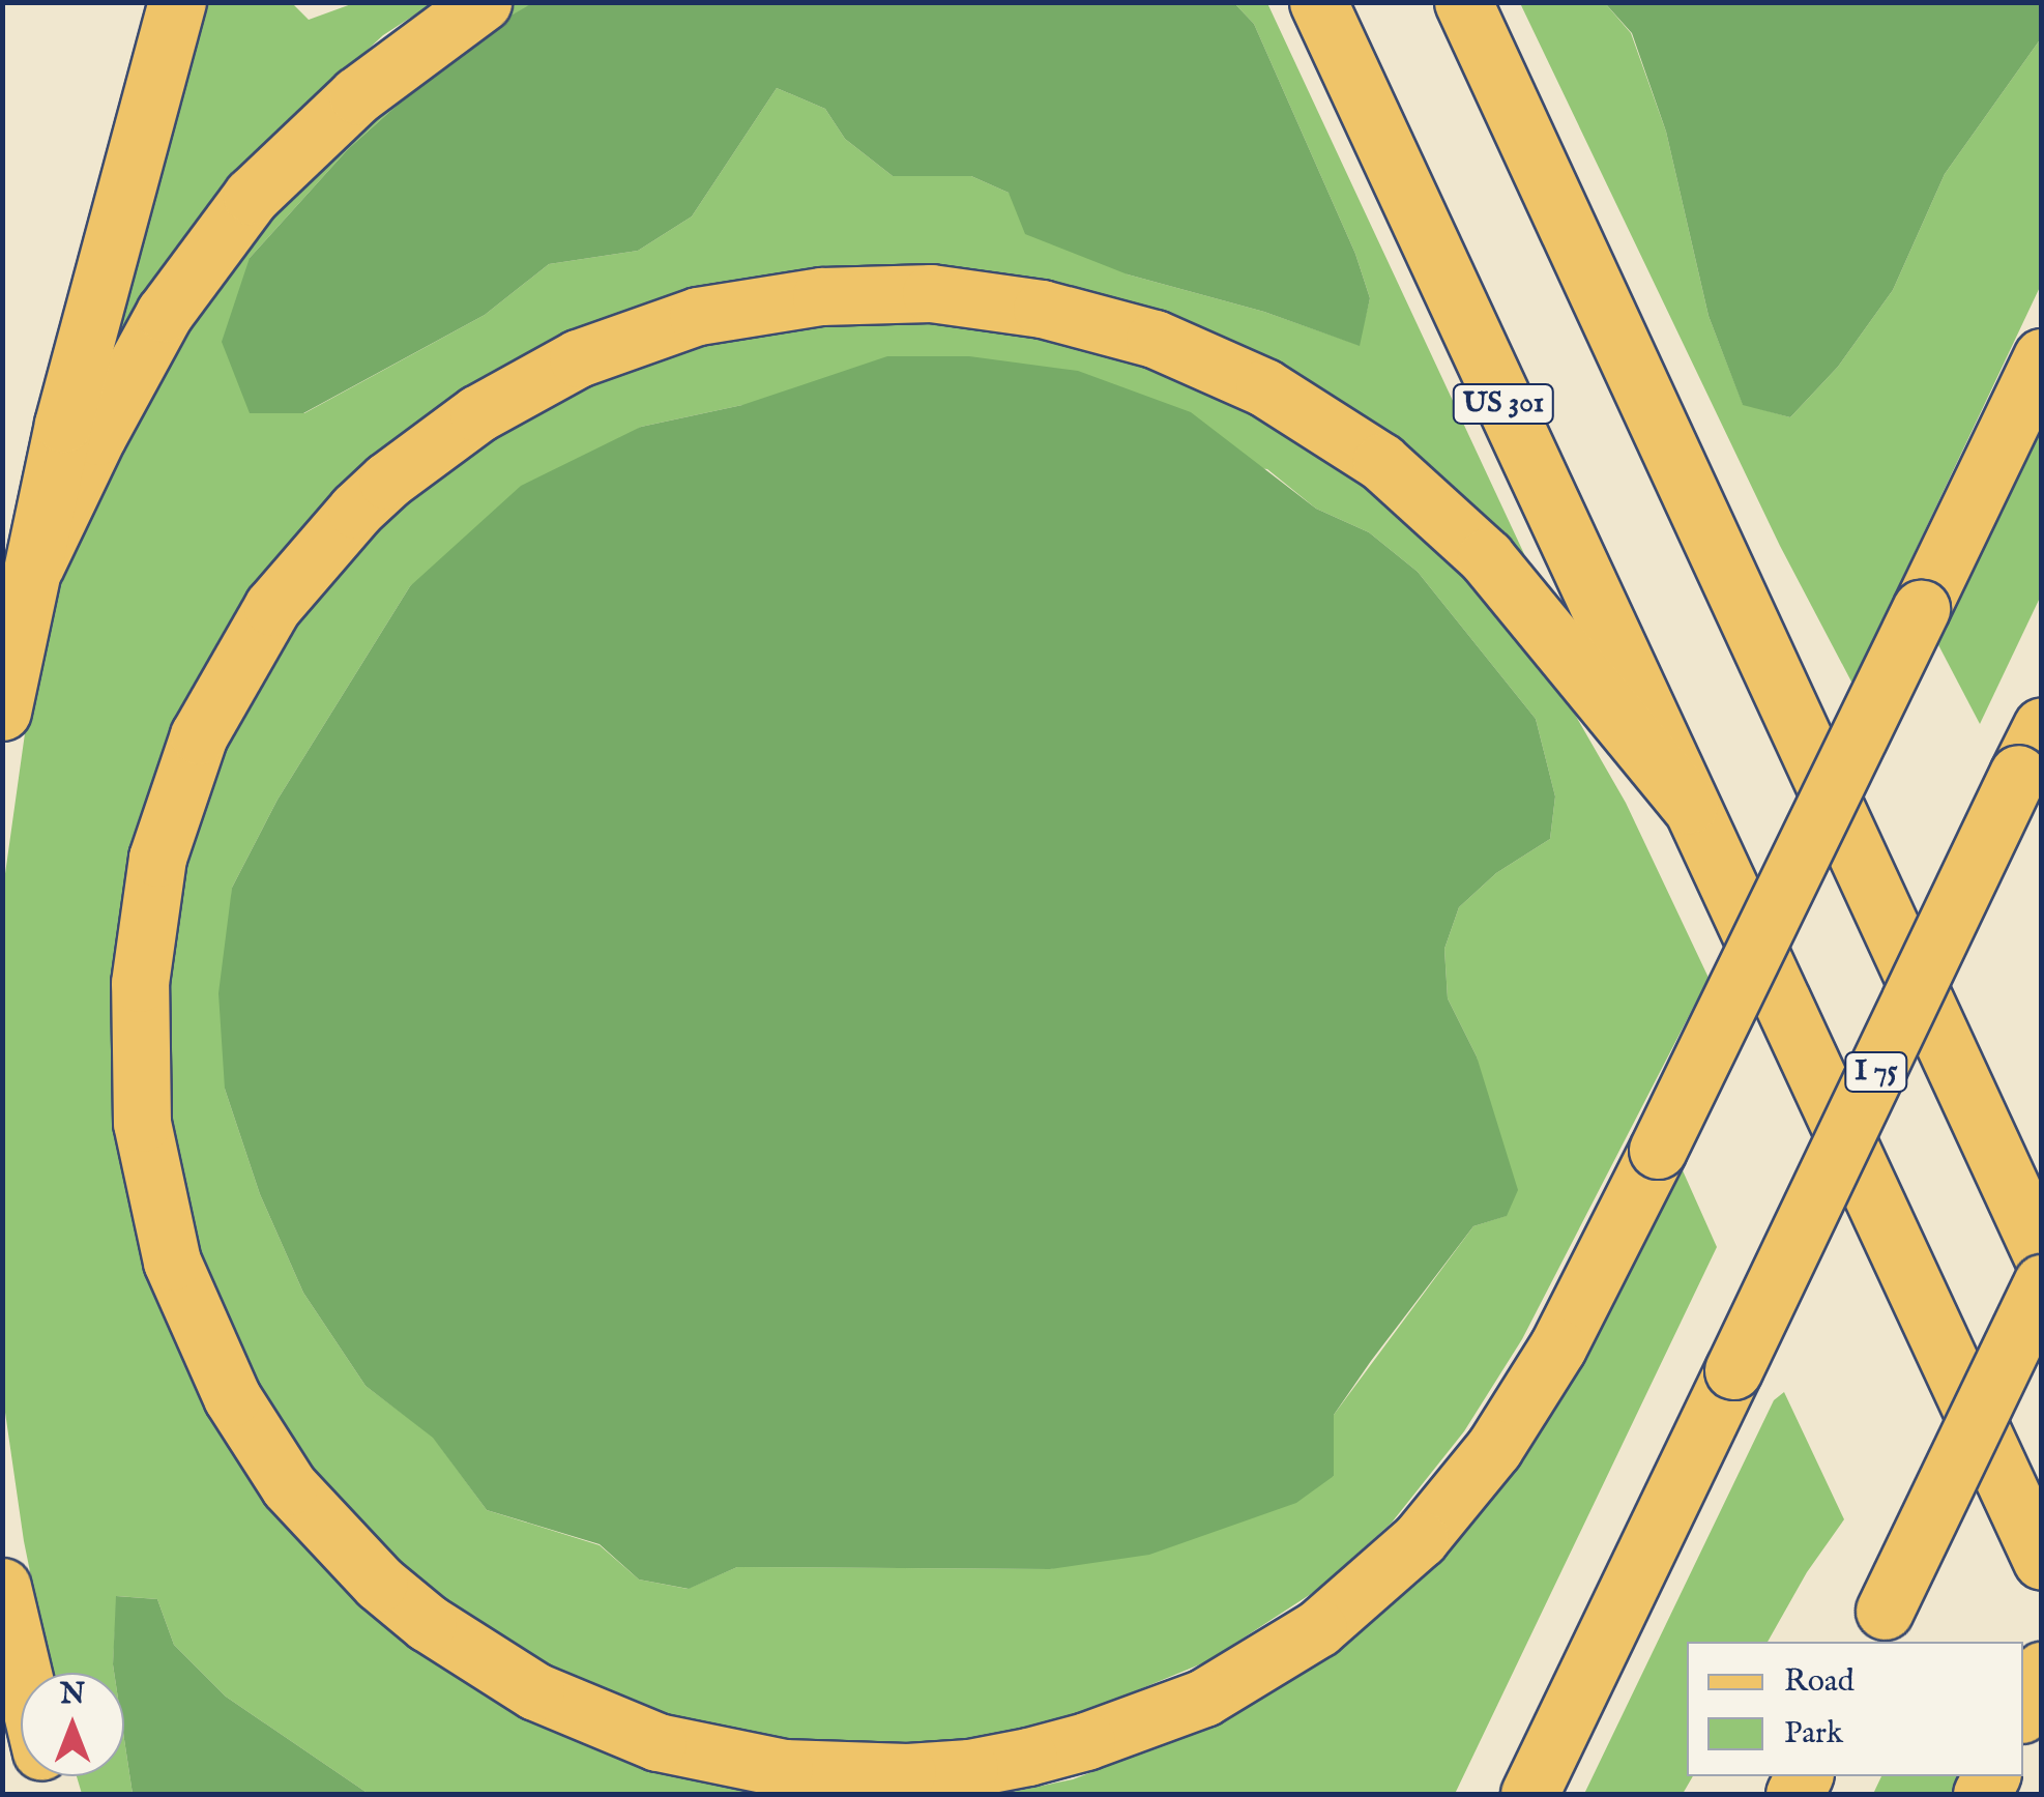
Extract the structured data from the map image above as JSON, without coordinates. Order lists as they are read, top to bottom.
{
  "streets": {
    "main road": ["US 301", "I 75"]
  },
  "legend": ["Road", "Park"],
  "north": "top"
}
